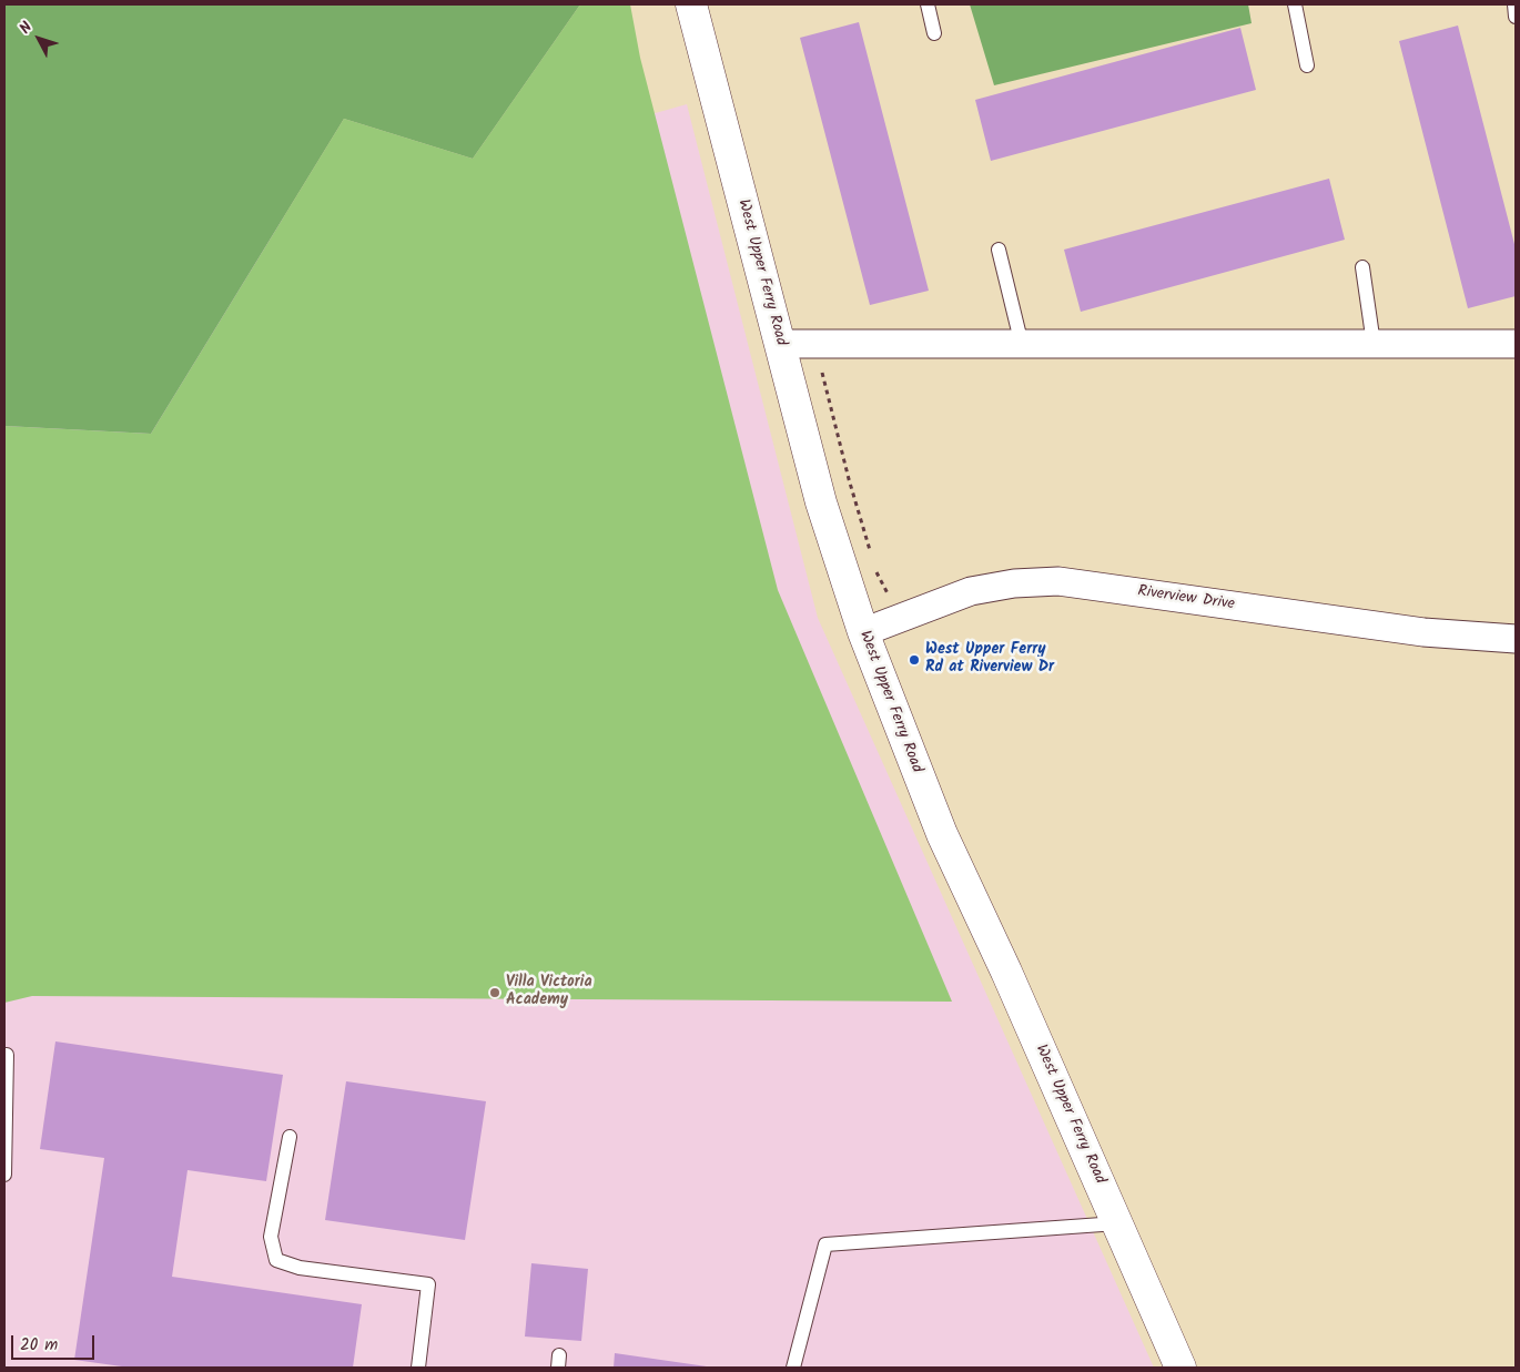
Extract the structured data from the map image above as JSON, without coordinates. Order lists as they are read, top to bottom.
{
  "streets": {
    "main road": ["West Upper Ferry Road"],
    "street": ["Riverview Drive"]
  },
  "crossings": [
    ["West Upper Ferry Road", "Riverview Drive"]
  ],
  "places": ["West Upper Ferry Rd at Riverview Dr", "Villa Victoria Academy"],
  "scale_bar": "20 m",
  "north": "top left"
}
